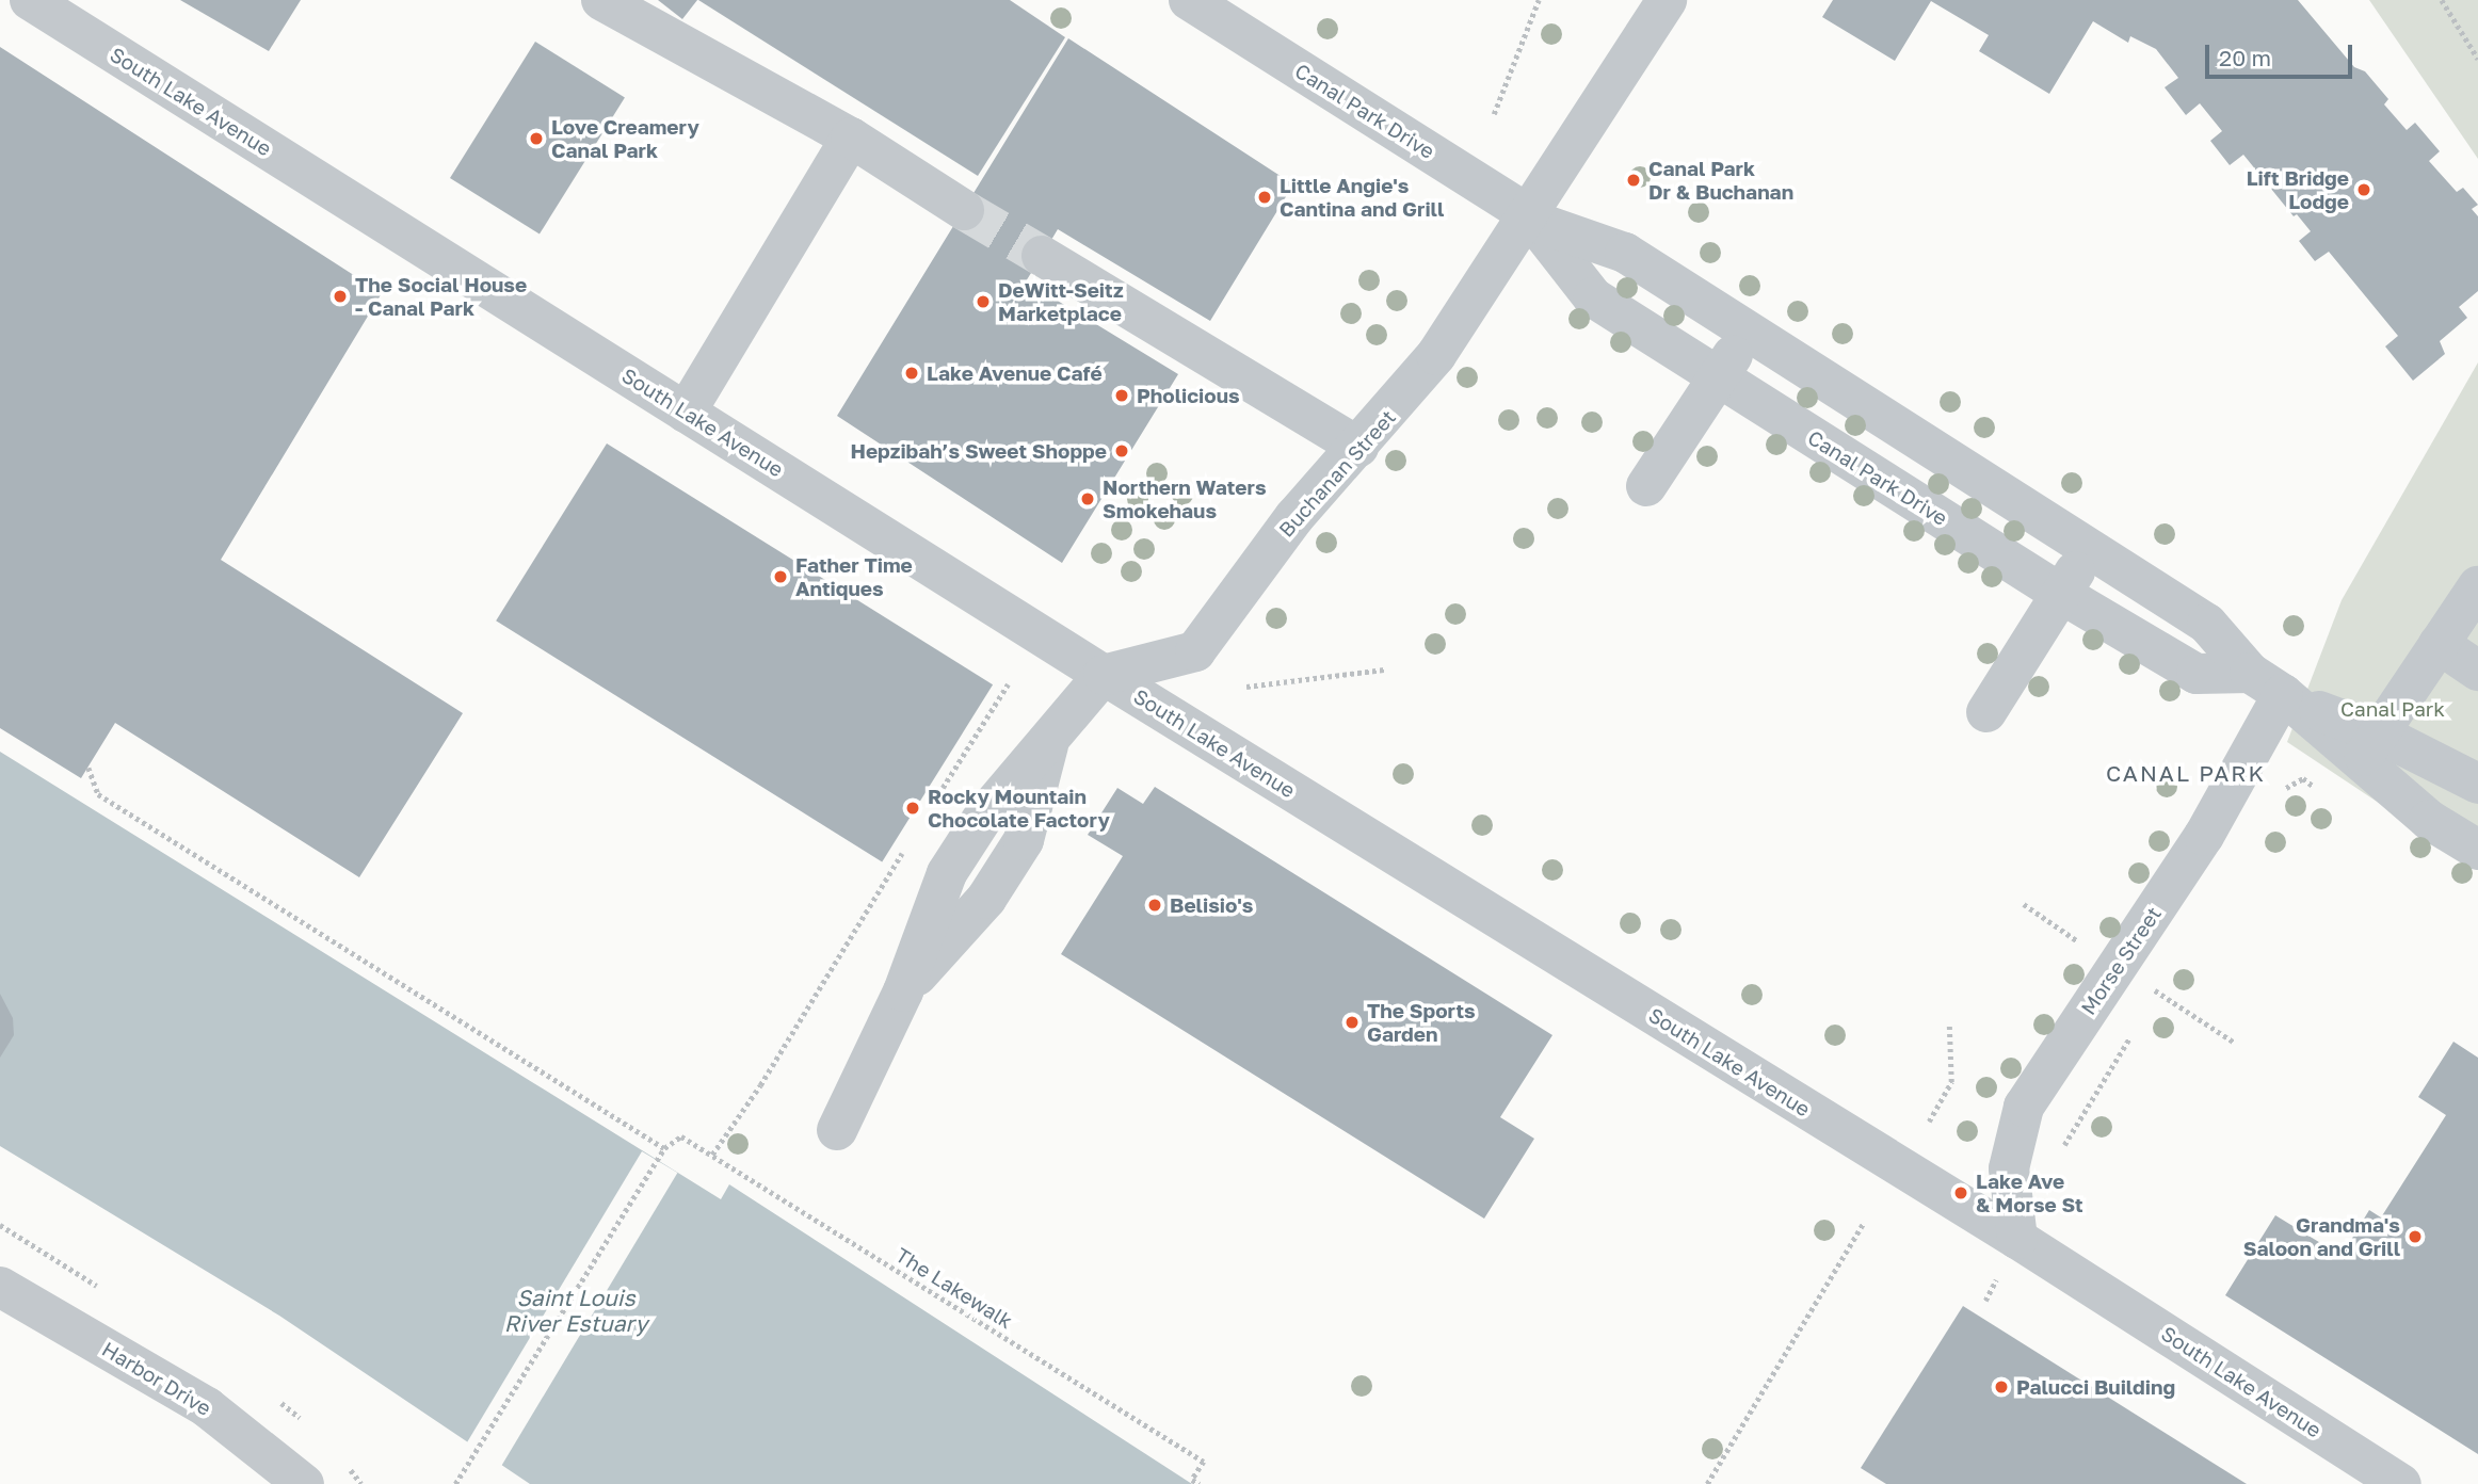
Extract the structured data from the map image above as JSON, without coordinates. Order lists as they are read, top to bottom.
{
  "streets": {
    "street": [
      "South Lake Avenue",
      "Canal Park Drive",
      "Buchanan Street",
      "Morse Street",
      "Harbor Drive"
    ],
    "path": ["The Lakewalk"]
  },
  "crossings": [
    ["South Lake Avenue", "Buchanan Street"],
    ["South Lake Avenue", "Morse Street"],
    ["Canal Park Drive", "Buchanan Street"],
    ["Canal Park Drive", "Morse Street"]
  ],
  "districts": ["CANAL PARK"],
  "water": ["Saint Louis River Estuary"],
  "parks": ["Canal Park"],
  "places": [
    "Love Creamery Canal Park",
    "Canal Park Dr & Buchanan",
    "Lift Bridge Lodge",
    "Little Angie's Cantina and Grill",
    "The Social House - Canal Park",
    "DeWitt-Seitz Marketplace",
    "Lake Avenue Café",
    "Pholicious",
    "Hepzibah’s Sweet Shoppe",
    "Northern Waters Smokehaus",
    "Father Time Antiques",
    "Rocky Mountain Chocolate Factory",
    "Belisio's",
    "The Sports Garden",
    "Lake Ave & Morse St",
    "Grandma's Saloon and Grill",
    "Palucci Building"
  ],
  "scale_bar": "20 m"
}
